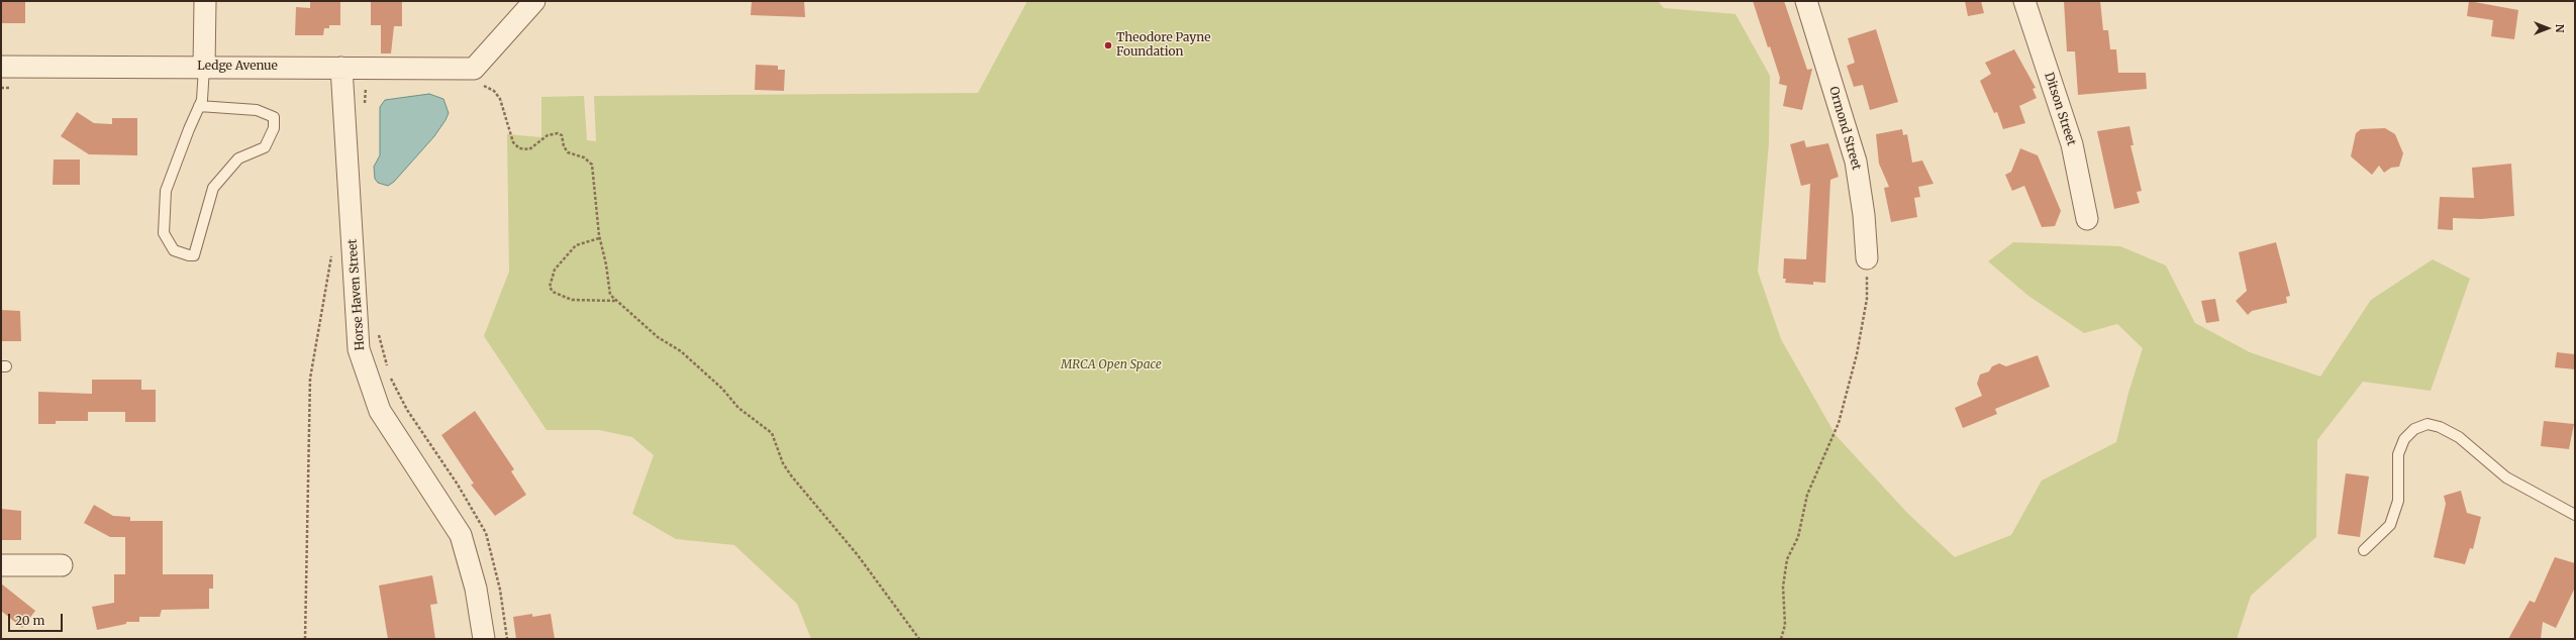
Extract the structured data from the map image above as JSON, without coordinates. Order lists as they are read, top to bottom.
{
  "streets": {
    "street": [
      "Ledge Avenue",
      "Ditson Street",
      "Ormond Street",
      "Horse Haven Street"
    ]
  },
  "crossings": [
    ["Ledge Avenue", "Horse Haven Street"]
  ],
  "parks": ["MRCA Open Space"],
  "places": ["Theodore Payne Foundation"],
  "scale_bar": "20 m",
  "north": "right"
}
